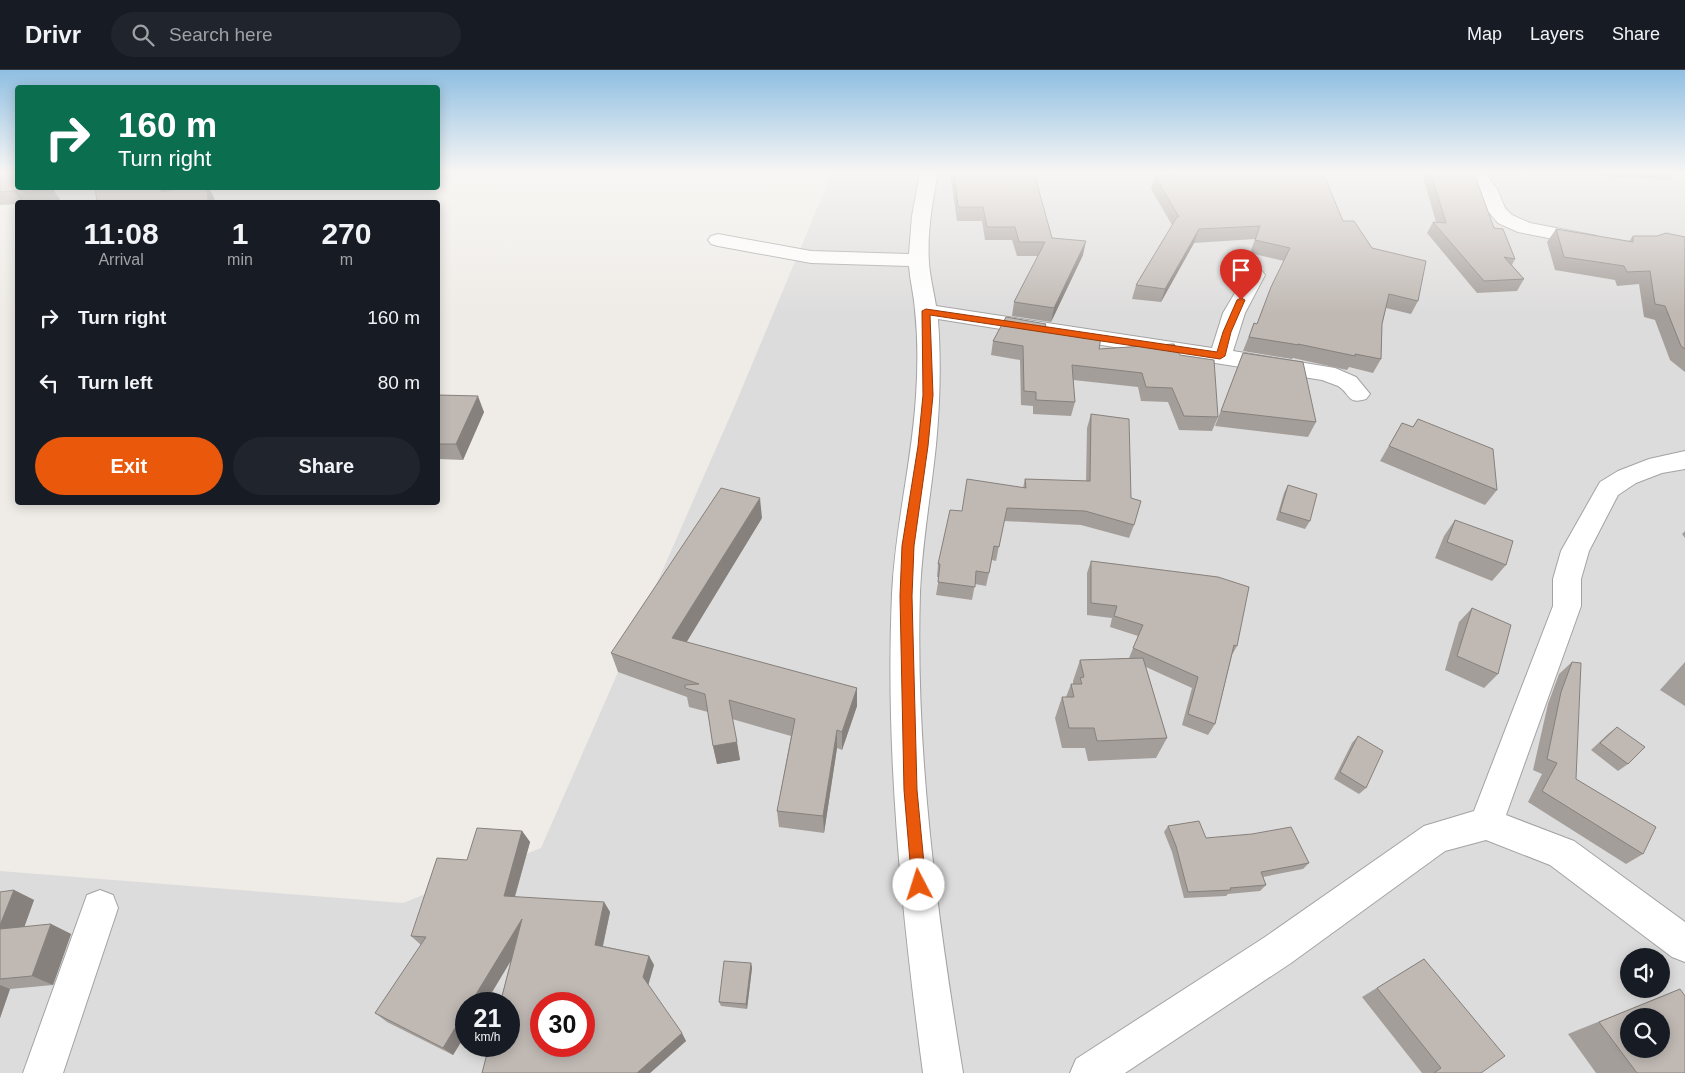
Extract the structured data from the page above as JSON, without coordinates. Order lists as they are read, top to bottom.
{
  "page": {
    "header": "Drivr",
    "search": "Search here",
    "nav": ["Map", "Layers", "Share"],
    "turn": ["160 m", "Turn right"],
    "eta": [
      "11:08",
      "Arrival",
      "1",
      "min",
      "270",
      "m"
    ],
    "list": [
      {
        "name": "Turn right",
        "value": "160 m"
      },
      {
        "name": "Turn left",
        "value": "80 m"
      }
    ],
    "buttons": ["Exit", "Share"],
    "speed": "21 km/h",
    "limit": "30"
  }
}
